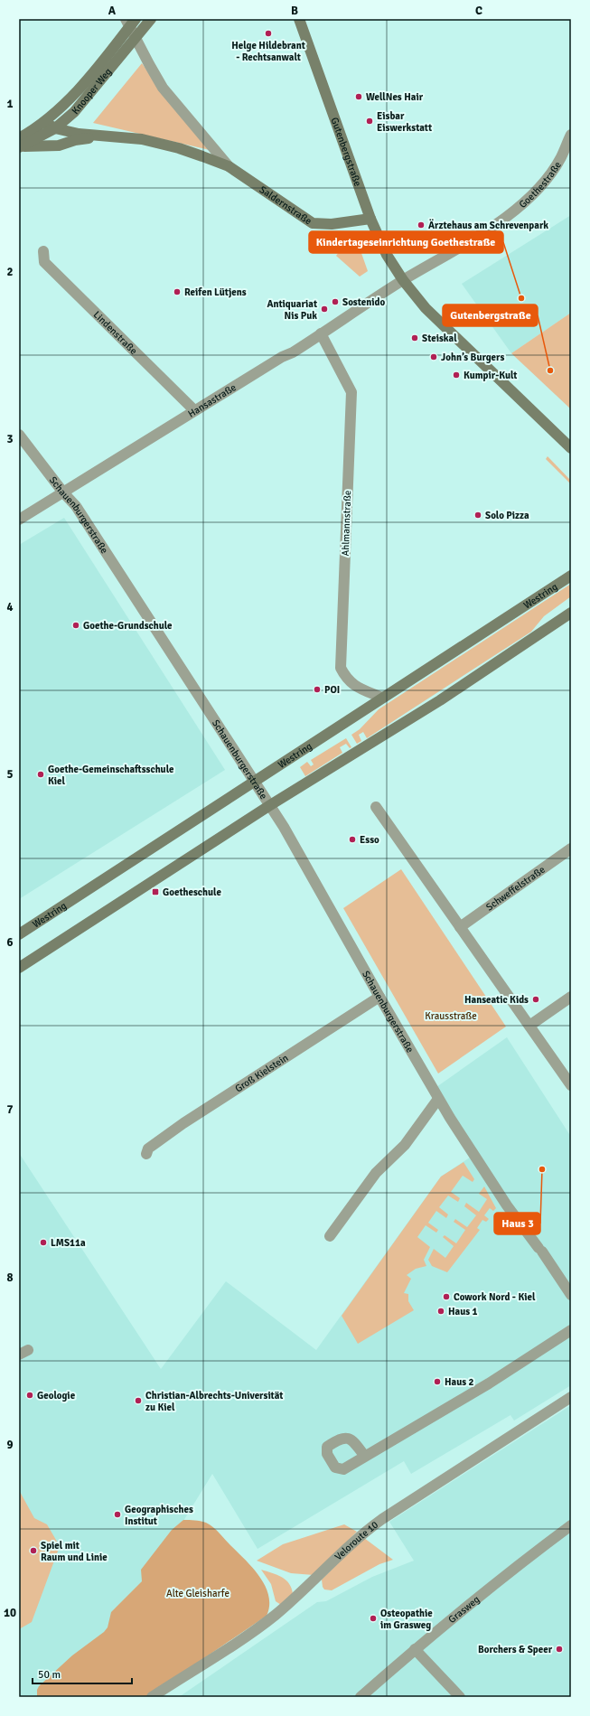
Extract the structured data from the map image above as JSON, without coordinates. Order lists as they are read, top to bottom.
{
  "streets": {
    "main road": [
      "Knooper Weg",
      "Gutenbergstraße",
      "Saldernstraße",
      "Westring"
    ],
    "street": [
      "Goethestraße",
      "Lindenstraße",
      "Hansastraße",
      "Schauenburgerstraße",
      "Ahlmannstraße",
      "Schweffelstraße",
      "Groß Kielstein",
      "Veloroute 10",
      "Grasweg"
    ]
  },
  "crossings": [
    ["Knooper Weg", "Saldernstraße"],
    ["Gutenbergstraße", "Goethestraße"],
    ["Gutenbergstraße", "Saldernstraße"],
    ["Gutenbergstraße", "Hansastraße"],
    ["Goethestraße", "Hansastraße"],
    ["Lindenstraße", "Hansastraße"],
    ["Hansastraße", "Schauenburgerstraße"],
    ["Hansastraße", "Ahlmannstraße"],
    ["Schauenburgerstraße", "Westring"],
    ["Schauenburgerstraße", "Groß Kielstein"],
    ["Ahlmannstraße", "Westring"]
  ],
  "parks": ["Krausstraße", "Alte Gleisharfe"],
  "places": {
    "other": [
      "Helge Hildebrant - Rechtsanwalt",
      "WellNes Hair",
      "Eisbar Eiswerkstatt",
      "Ärztehaus am Schrevenpark",
      "Reifen Lütjens",
      "Kindertageseinrichtung Goethestraße",
      "Sostenido",
      "Antiquariat Nis Puk",
      "Steiskal",
      "John’s Burgers",
      "Gutenbergstraße",
      "Kumpir-Kult",
      "Solo Pizza",
      "Goethe-Grundschule",
      "POI",
      "Goethe-Gemeinschaftsschule Kiel",
      "Esso",
      "Hanseatic Kids",
      "Haus 3",
      "LMS11a",
      "Cowork Nord - Kiel",
      "Haus 1",
      "Haus 2",
      "Geologie",
      "Christian-Albrechts-Universität zu Kiel",
      "Geographisches Institut",
      "Spiel mit Raum und Linie",
      "Osteopathie im Grasweg",
      "Borchers & Speer"
    ],
    "transit": ["Goetheschule"]
  },
  "scale_bar": "50 m",
  "grid": {
    "columns": ["A", "B", "C"],
    "rows": [
      "1",
      "2",
      "3",
      "4",
      "5",
      "6",
      "7",
      "8",
      "9",
      "10"
    ]
  }
}
